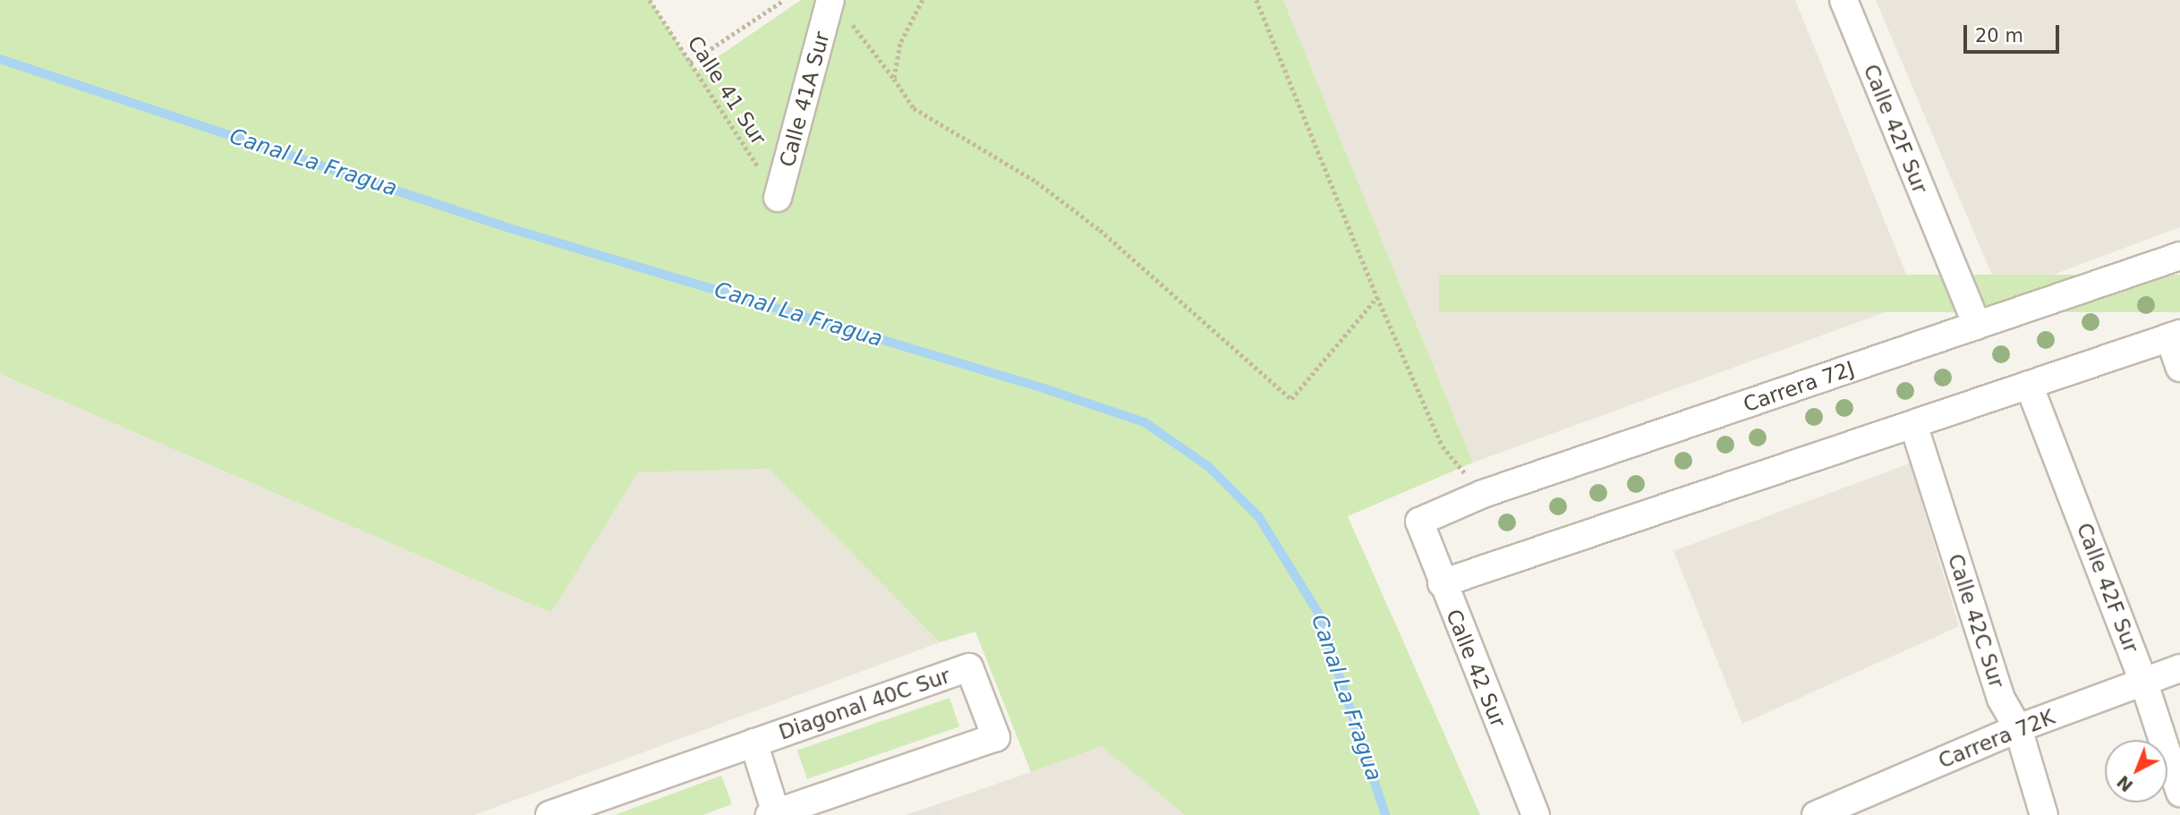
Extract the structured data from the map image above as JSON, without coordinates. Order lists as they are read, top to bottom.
{
  "streets": {
    "street": [
      "Calle 41A Sur",
      "Calle 42F Sur",
      "Carrera 72J",
      "Calle 42C Sur",
      "Calle 42 Sur",
      "Diagonal 40C Sur",
      "Carrera 72K"
    ],
    "path": ["Calle 41 Sur"]
  },
  "crossings": [
    ["Calle 41 Sur", "Calle 41A Sur"],
    ["Calle 42F Sur", "Carrera 72J"],
    ["Calle 42F Sur", "Carrera 72K"],
    ["Carrera 72J", "Calle 42 Sur"],
    ["Calle 42C Sur", "Carrera 72K"]
  ],
  "water": ["Canal La Fragua"],
  "scale_bar": "20 m",
  "north": "bottom left"
}
